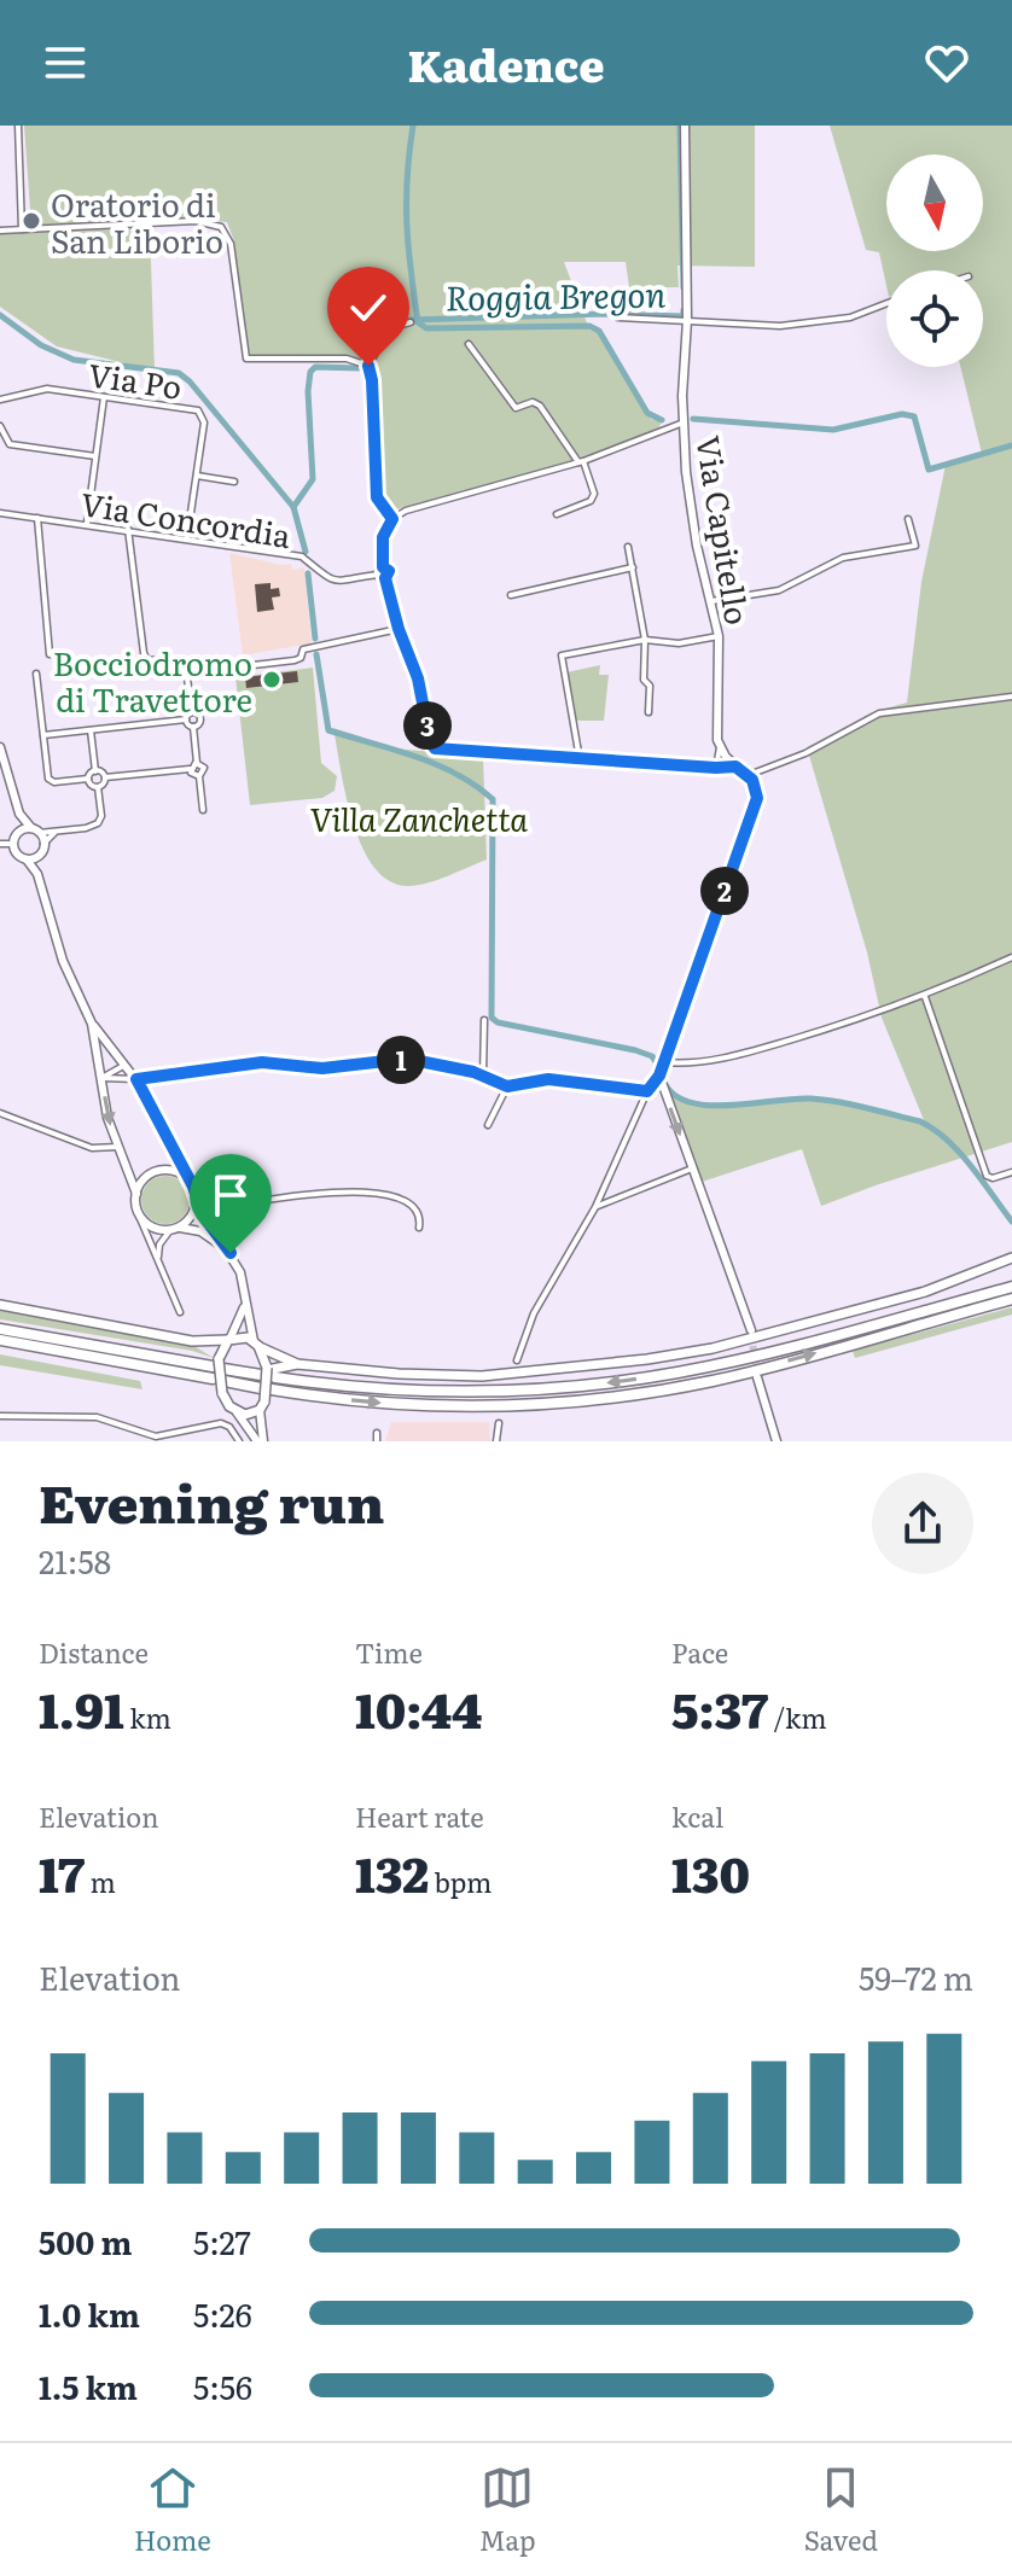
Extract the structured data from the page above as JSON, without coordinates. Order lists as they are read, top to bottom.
{
  "streets": {
    "street": ["Via Po", "Via Concordia", "Via Capitello"]
  },
  "crossings": [
    ["Via Po", "Via Concordia"]
  ],
  "water": ["Roggia Bregon"],
  "parks": ["Villa Zanchetta"],
  "places": ["Oratorio di San Liborio", "Bocciodromo di Travettore"],
  "north": "bottom",
  "page": {
    "header": "Kadence",
    "pins": ["3", "2", "1"],
    "heading": ["Evening run", "21:58"],
    "stats": [
      ["Distance", "1.91 km"],
      ["Time", "10:44"],
      ["Pace", "5:37 /km"],
      ["Elevation", "17 m"],
      ["Heart rate", "132 bpm"],
      ["kcal", "130"]
    ],
    "chart": ["Elevation", "59–72 m"],
    "list": [
      {
        "name": "500 m",
        "note": "5:27"
      },
      {
        "name": "1.0 km",
        "note": "5:26"
      },
      {
        "name": "1.5 km",
        "note": "5:56"
      }
    ],
    "tabs": ["Home", "Map", "Saved"]
  }
}
